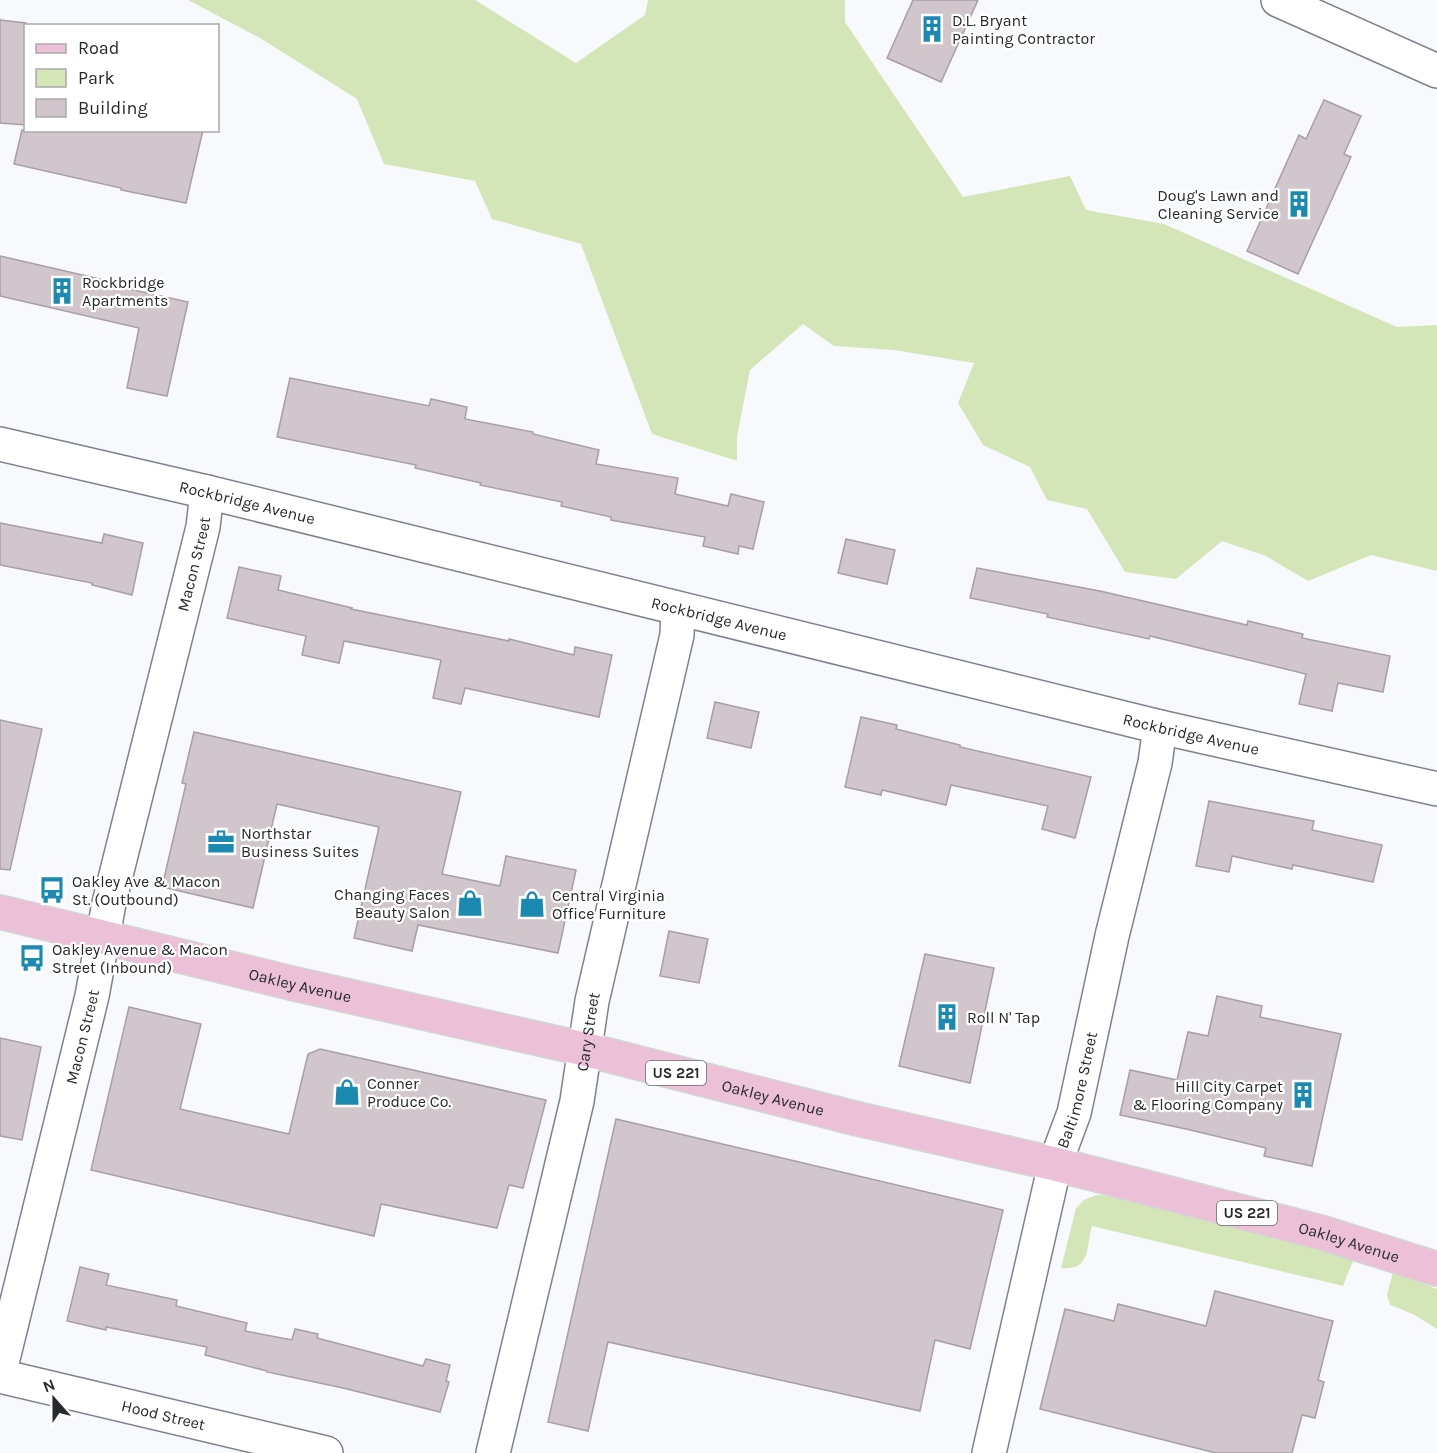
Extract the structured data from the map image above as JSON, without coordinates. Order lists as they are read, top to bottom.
{
  "streets": {
    "main road": ["Oakley Avenue", "US 221"],
    "street": [
      "Rockbridge Avenue",
      "Macon Street",
      "Cary Street",
      "Baltimore Street",
      "Hood Street"
    ]
  },
  "crossings": [
    ["Rockbridge Avenue", "Macon Street"],
    ["Rockbridge Avenue", "Cary Street"],
    ["Rockbridge Avenue", "Baltimore Street"],
    ["Macon Street", "Oakley Avenue"],
    ["Oakley Avenue", "Cary Street"],
    ["Oakley Avenue", "Baltimore Street"]
  ],
  "places": {
    "building": [
      "D.L. Bryant Painting Contractor",
      "Doug's Lawn and Cleaning Service",
      "Rockbridge Apartments",
      "Roll N' Tap",
      "Hill City Carpet & Flooring Company"
    ],
    "office": ["Northstar Business Suites"],
    "bus stop": ["Oakley Ave & Macon St. (Outbound)", "Oakley Avenue & Macon Street (Inbound)"],
    "shop": ["Changing Faces Beauty Salon", "Central Virginia Office Furniture", "Conner Produce Co."]
  },
  "legend": ["Road", "Park", "Building"],
  "north": "top"
}
